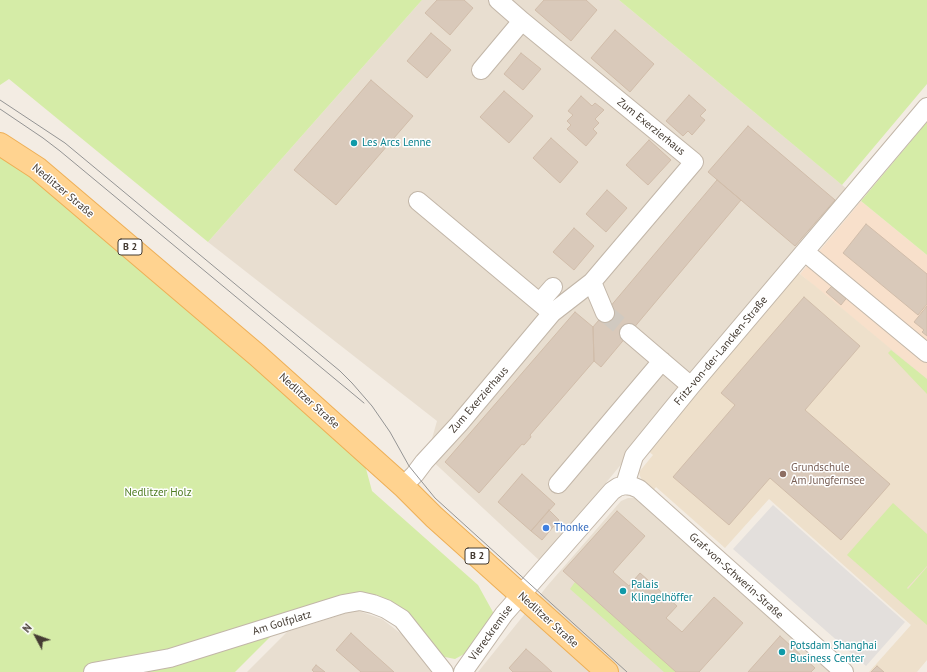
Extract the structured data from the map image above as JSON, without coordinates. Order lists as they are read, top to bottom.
{
  "streets": {
    "main road": ["Nedlitzer Straße", "B 2"],
    "street": [
      "Zum Exerzierhaus",
      "Fritz-von-der-Lancken-Straße",
      "Graf-von-Schwerin-Straße",
      "Am Golfplatz",
      "Viereckremise"
    ]
  },
  "crossings": [
    ["Zum Exerzierhaus", "Nedlitzer Straße"],
    ["Nedlitzer Straße", "Viereckremise"],
    ["Fritz-von-der-Lancken-Straße", "Graf-von-Schwerin-Straße"]
  ],
  "parks": ["Nedlitzer Holz"],
  "places": [
    "Les Arcs Lenne",
    "Grundschule Am Jungfernsee",
    "Thonke",
    "Palais Klingelhöffer",
    "Potsdam Shanghai Business Center"
  ],
  "north": "top left"
}
